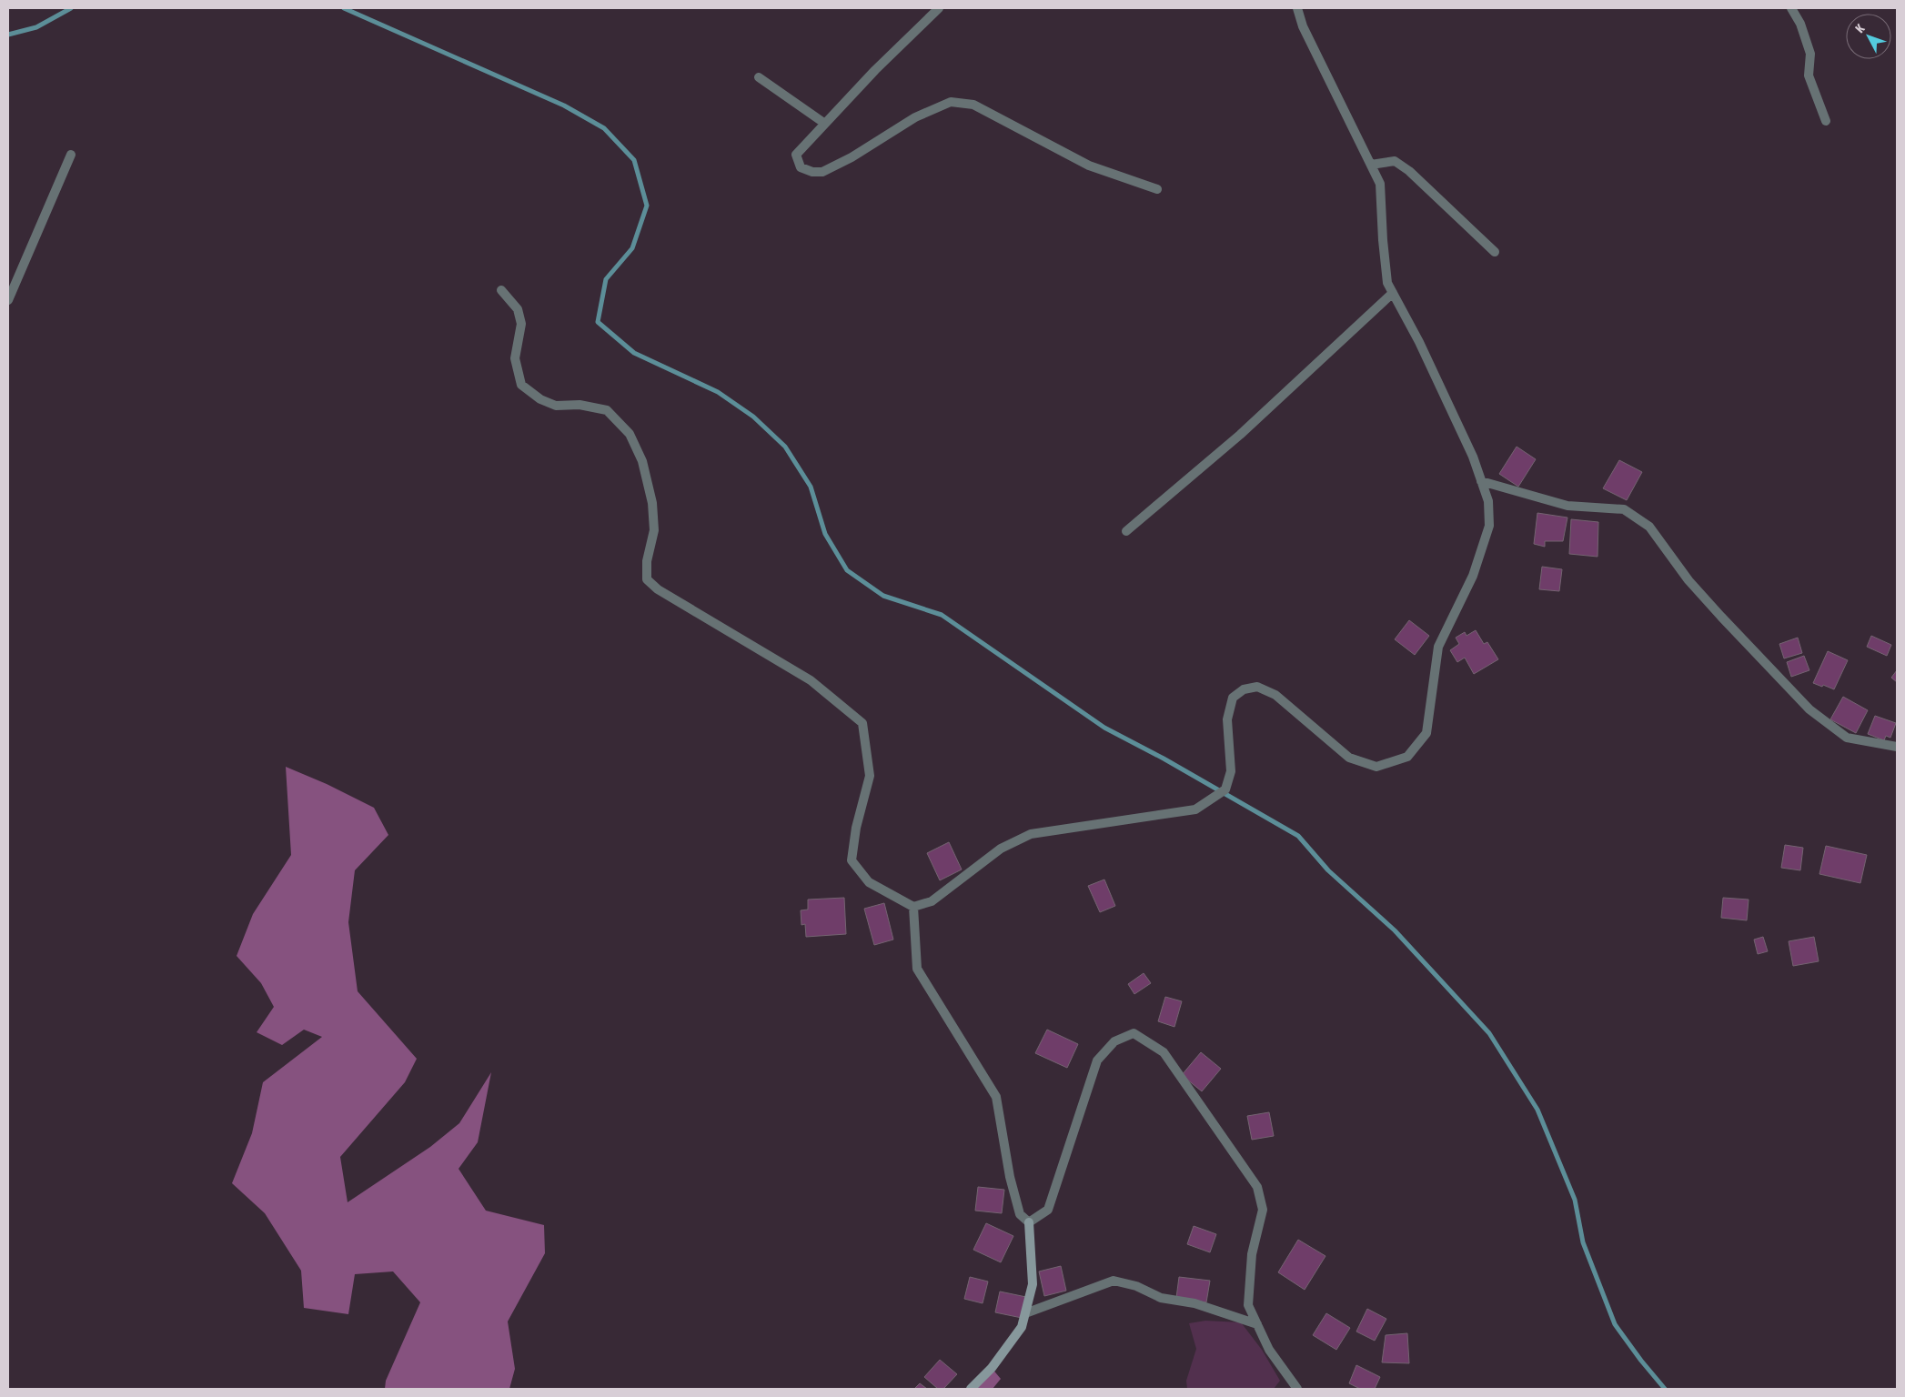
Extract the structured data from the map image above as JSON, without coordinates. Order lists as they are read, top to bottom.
{
  "north": "top left"
}
